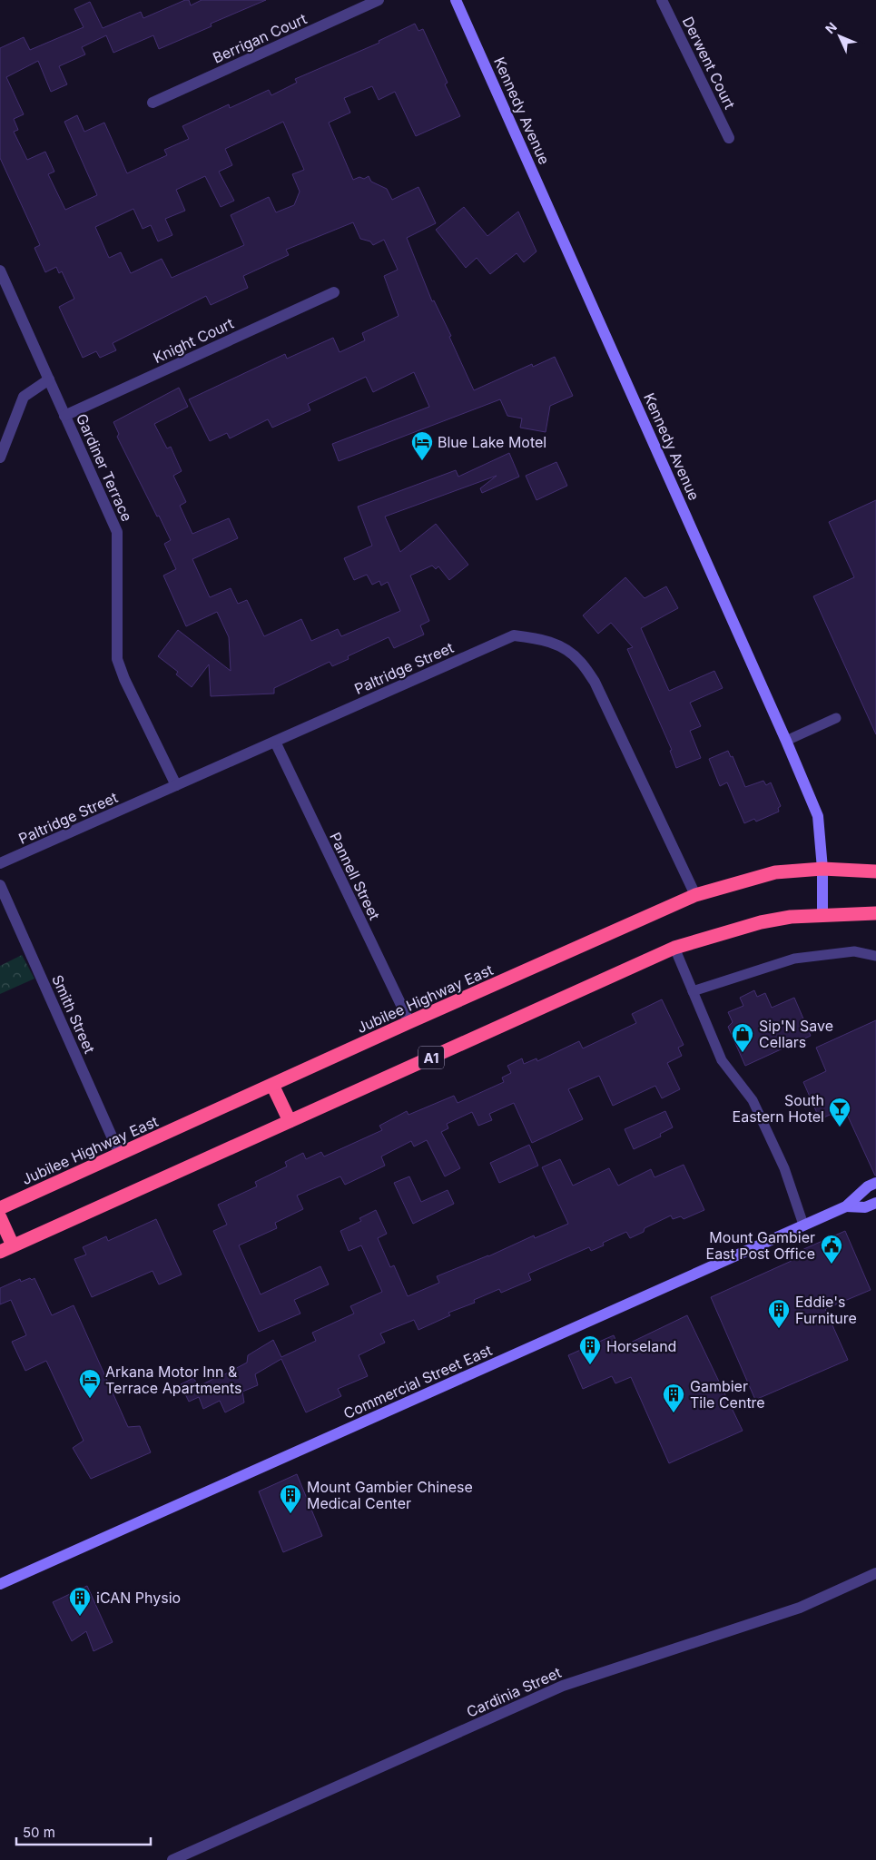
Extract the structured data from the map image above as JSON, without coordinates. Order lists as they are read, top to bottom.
{
  "streets": {
    "highway": ["Jubilee Highway East", "A1"],
    "street": [
      "Berrigan Court",
      "Derwent Court",
      "Kennedy Avenue",
      "Knight Court",
      "Gardiner Terrace",
      "Paltridge Street",
      "Pannell Street",
      "Smith Street",
      "Commercial Street East",
      "Cardinia Street"
    ]
  },
  "crossings": [
    ["Kennedy Avenue", "Jubilee Highway East"],
    ["Kennedy Avenue", "A1"],
    ["Knight Court", "Gardiner Terrace"],
    ["Gardiner Terrace", "Paltridge Street"],
    ["Paltridge Street", "Pannell Street"],
    ["Paltridge Street", "Jubilee Highway East"],
    ["Pannell Street", "Jubilee Highway East"],
    ["Jubilee Highway East", "Smith Street"]
  ],
  "places": {
    "hotel": ["Blue Lake Motel", "Arkana Motor Inn & Terrace Apartments"],
    "shop": ["Sip'N Save Cellars"],
    "bar": ["South Eastern Hotel"],
    "public building": ["Mount Gambier East Post Office"],
    "building": [
      "Eddie's Furniture",
      "Horseland",
      "Gambier Tile Centre",
      "Mount Gambier Chinese Medical Center",
      "iCAN Physio"
    ]
  },
  "scale_bar": "50 m",
  "north": "top left"
}
